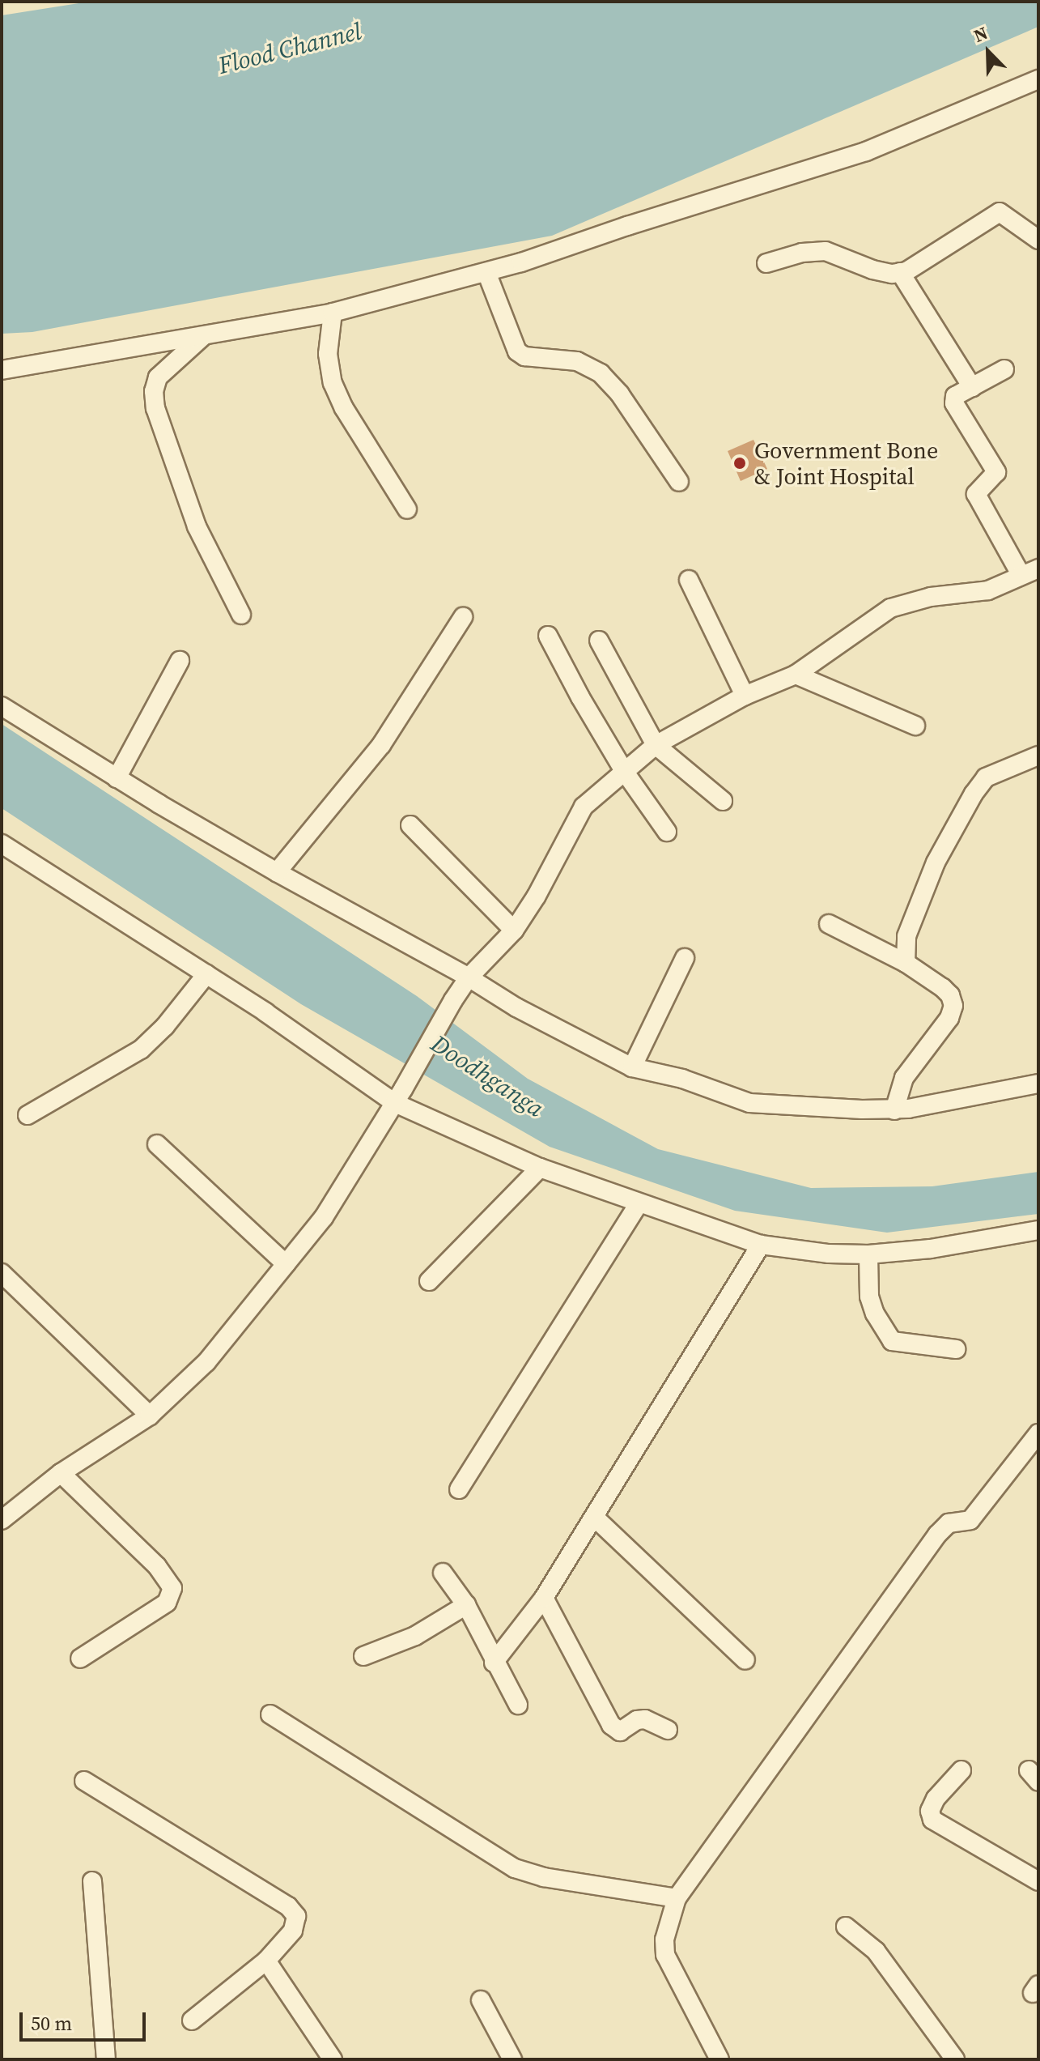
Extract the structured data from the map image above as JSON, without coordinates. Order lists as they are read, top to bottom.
{
  "water": ["Flood Channel", "Doodhganga"],
  "places": ["Government Bone & Joint Hospital"],
  "scale_bar": "50 m",
  "north": "top left"
}
